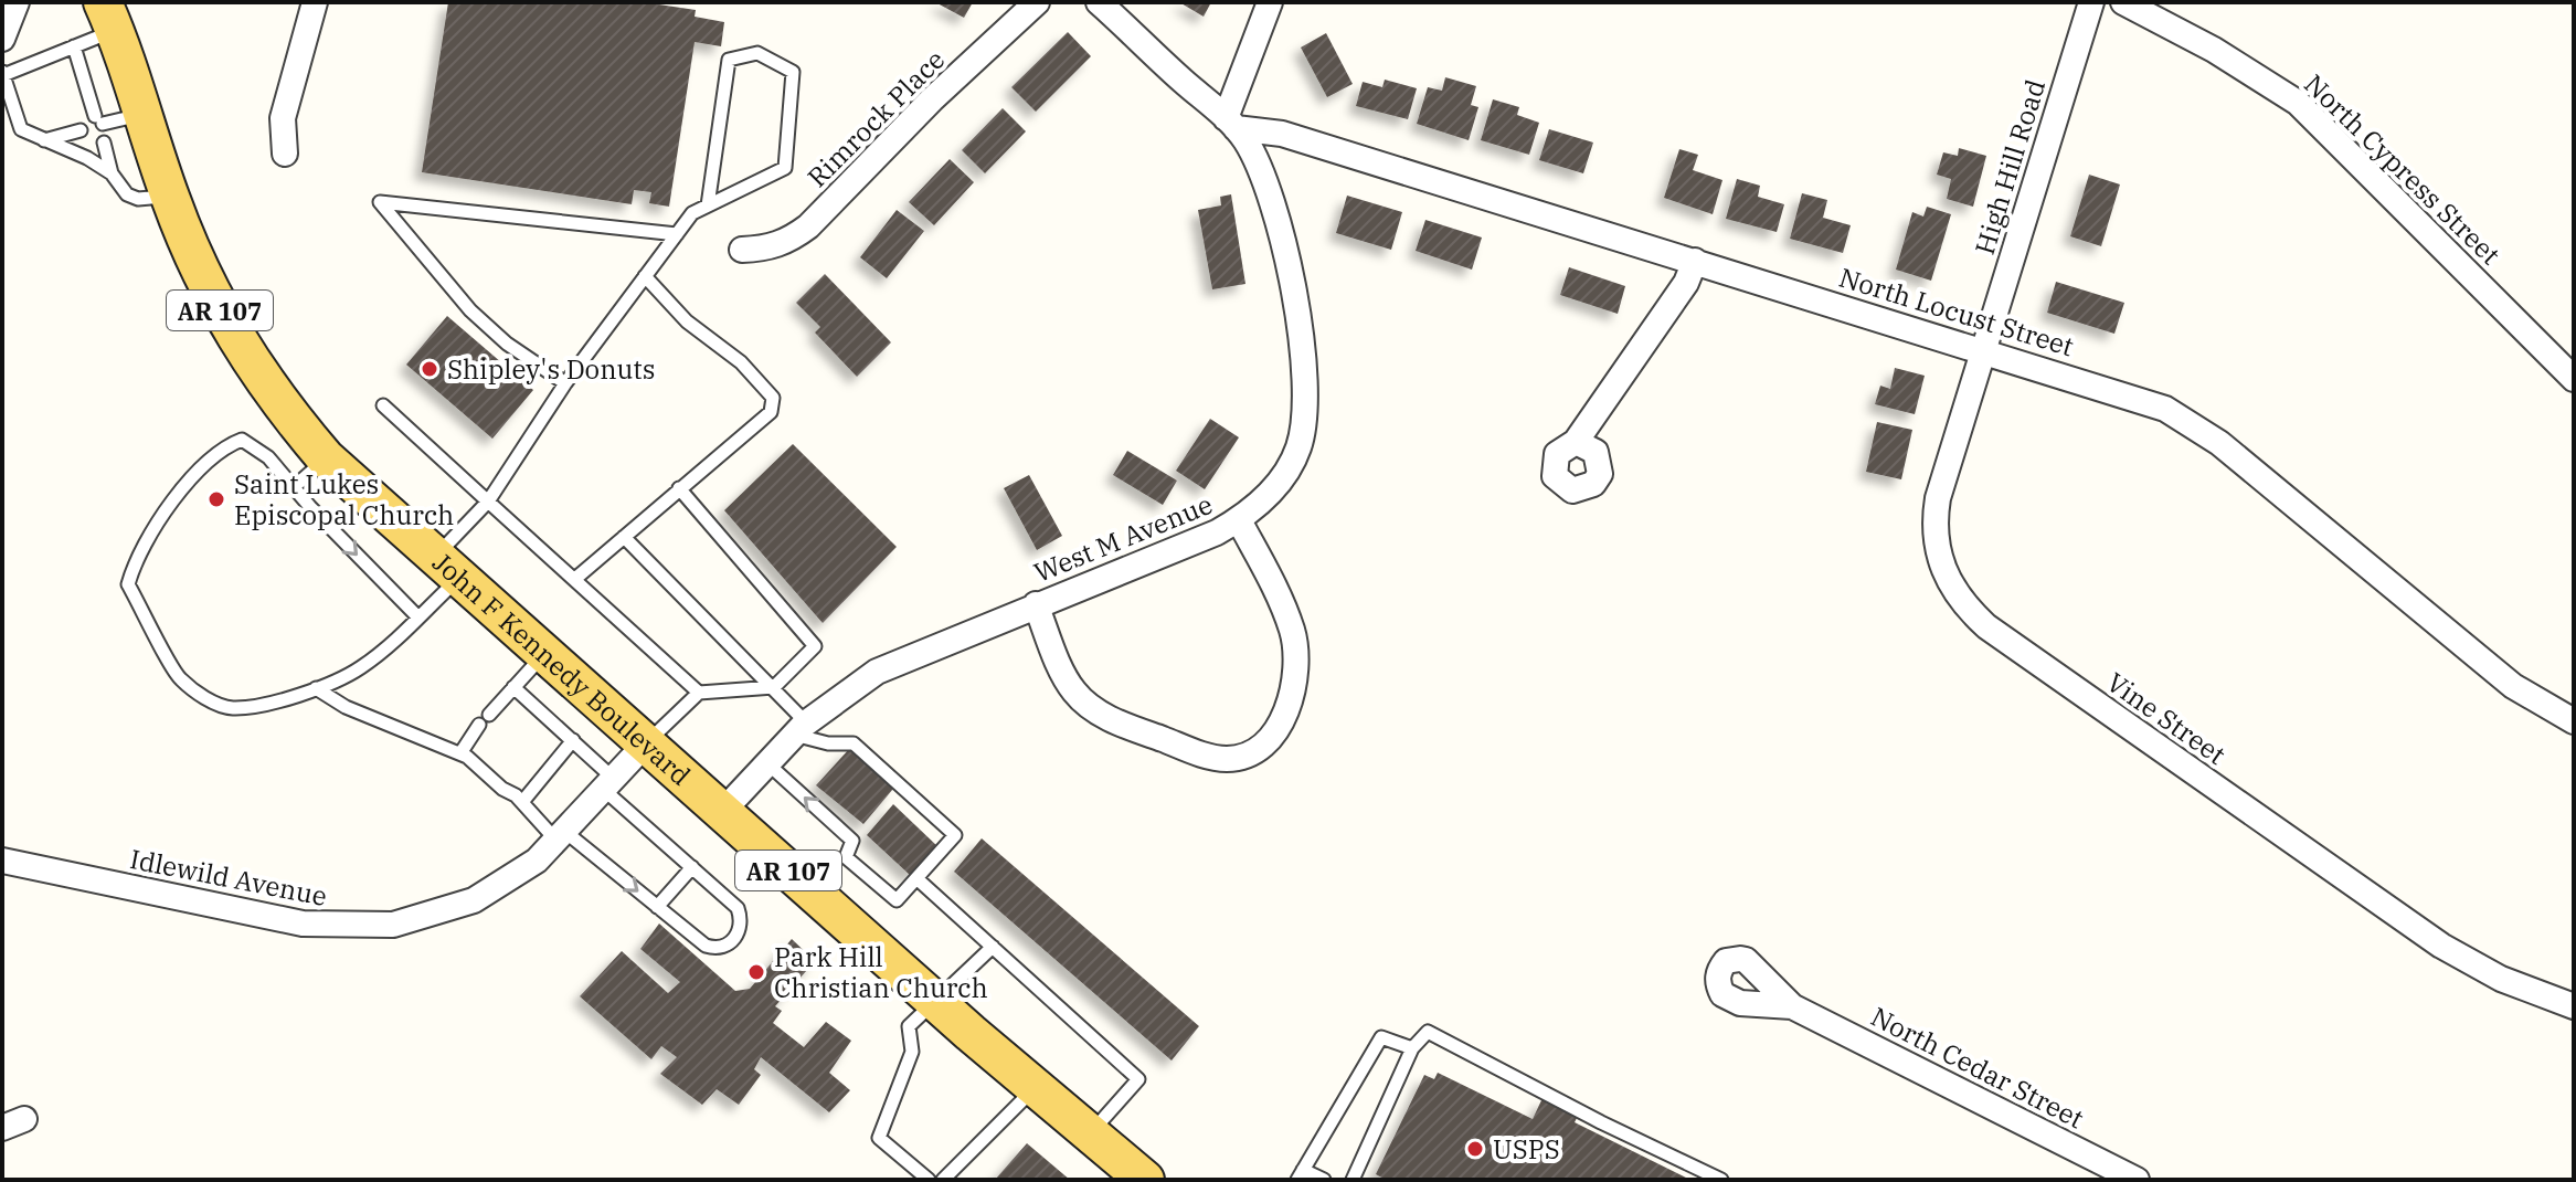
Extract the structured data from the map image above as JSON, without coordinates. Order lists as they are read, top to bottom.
{
  "streets": {
    "main road": ["AR 107", "John F Kennedy Boulevard"],
    "street": [
      "Rimrock Place",
      "High Hill Road",
      "North Cypress Street",
      "North Locust Street",
      "West M Avenue",
      "Vine Street",
      "Idlewild Avenue",
      "North Cedar Street"
    ]
  },
  "crossings": [
    ["High Hill Road", "North Locust Street"],
    ["High Hill Road", "Vine Street"],
    ["North Locust Street", "West M Avenue"],
    ["North Locust Street", "Vine Street"],
    ["West M Avenue", "John F Kennedy Boulevard"],
    ["John F Kennedy Boulevard", "Idlewild Avenue"]
  ],
  "places": [
    "Shipley's Donuts",
    "Saint Lukes Episcopal Church",
    "Park Hill Christian Church",
    "USPS"
  ]
}
